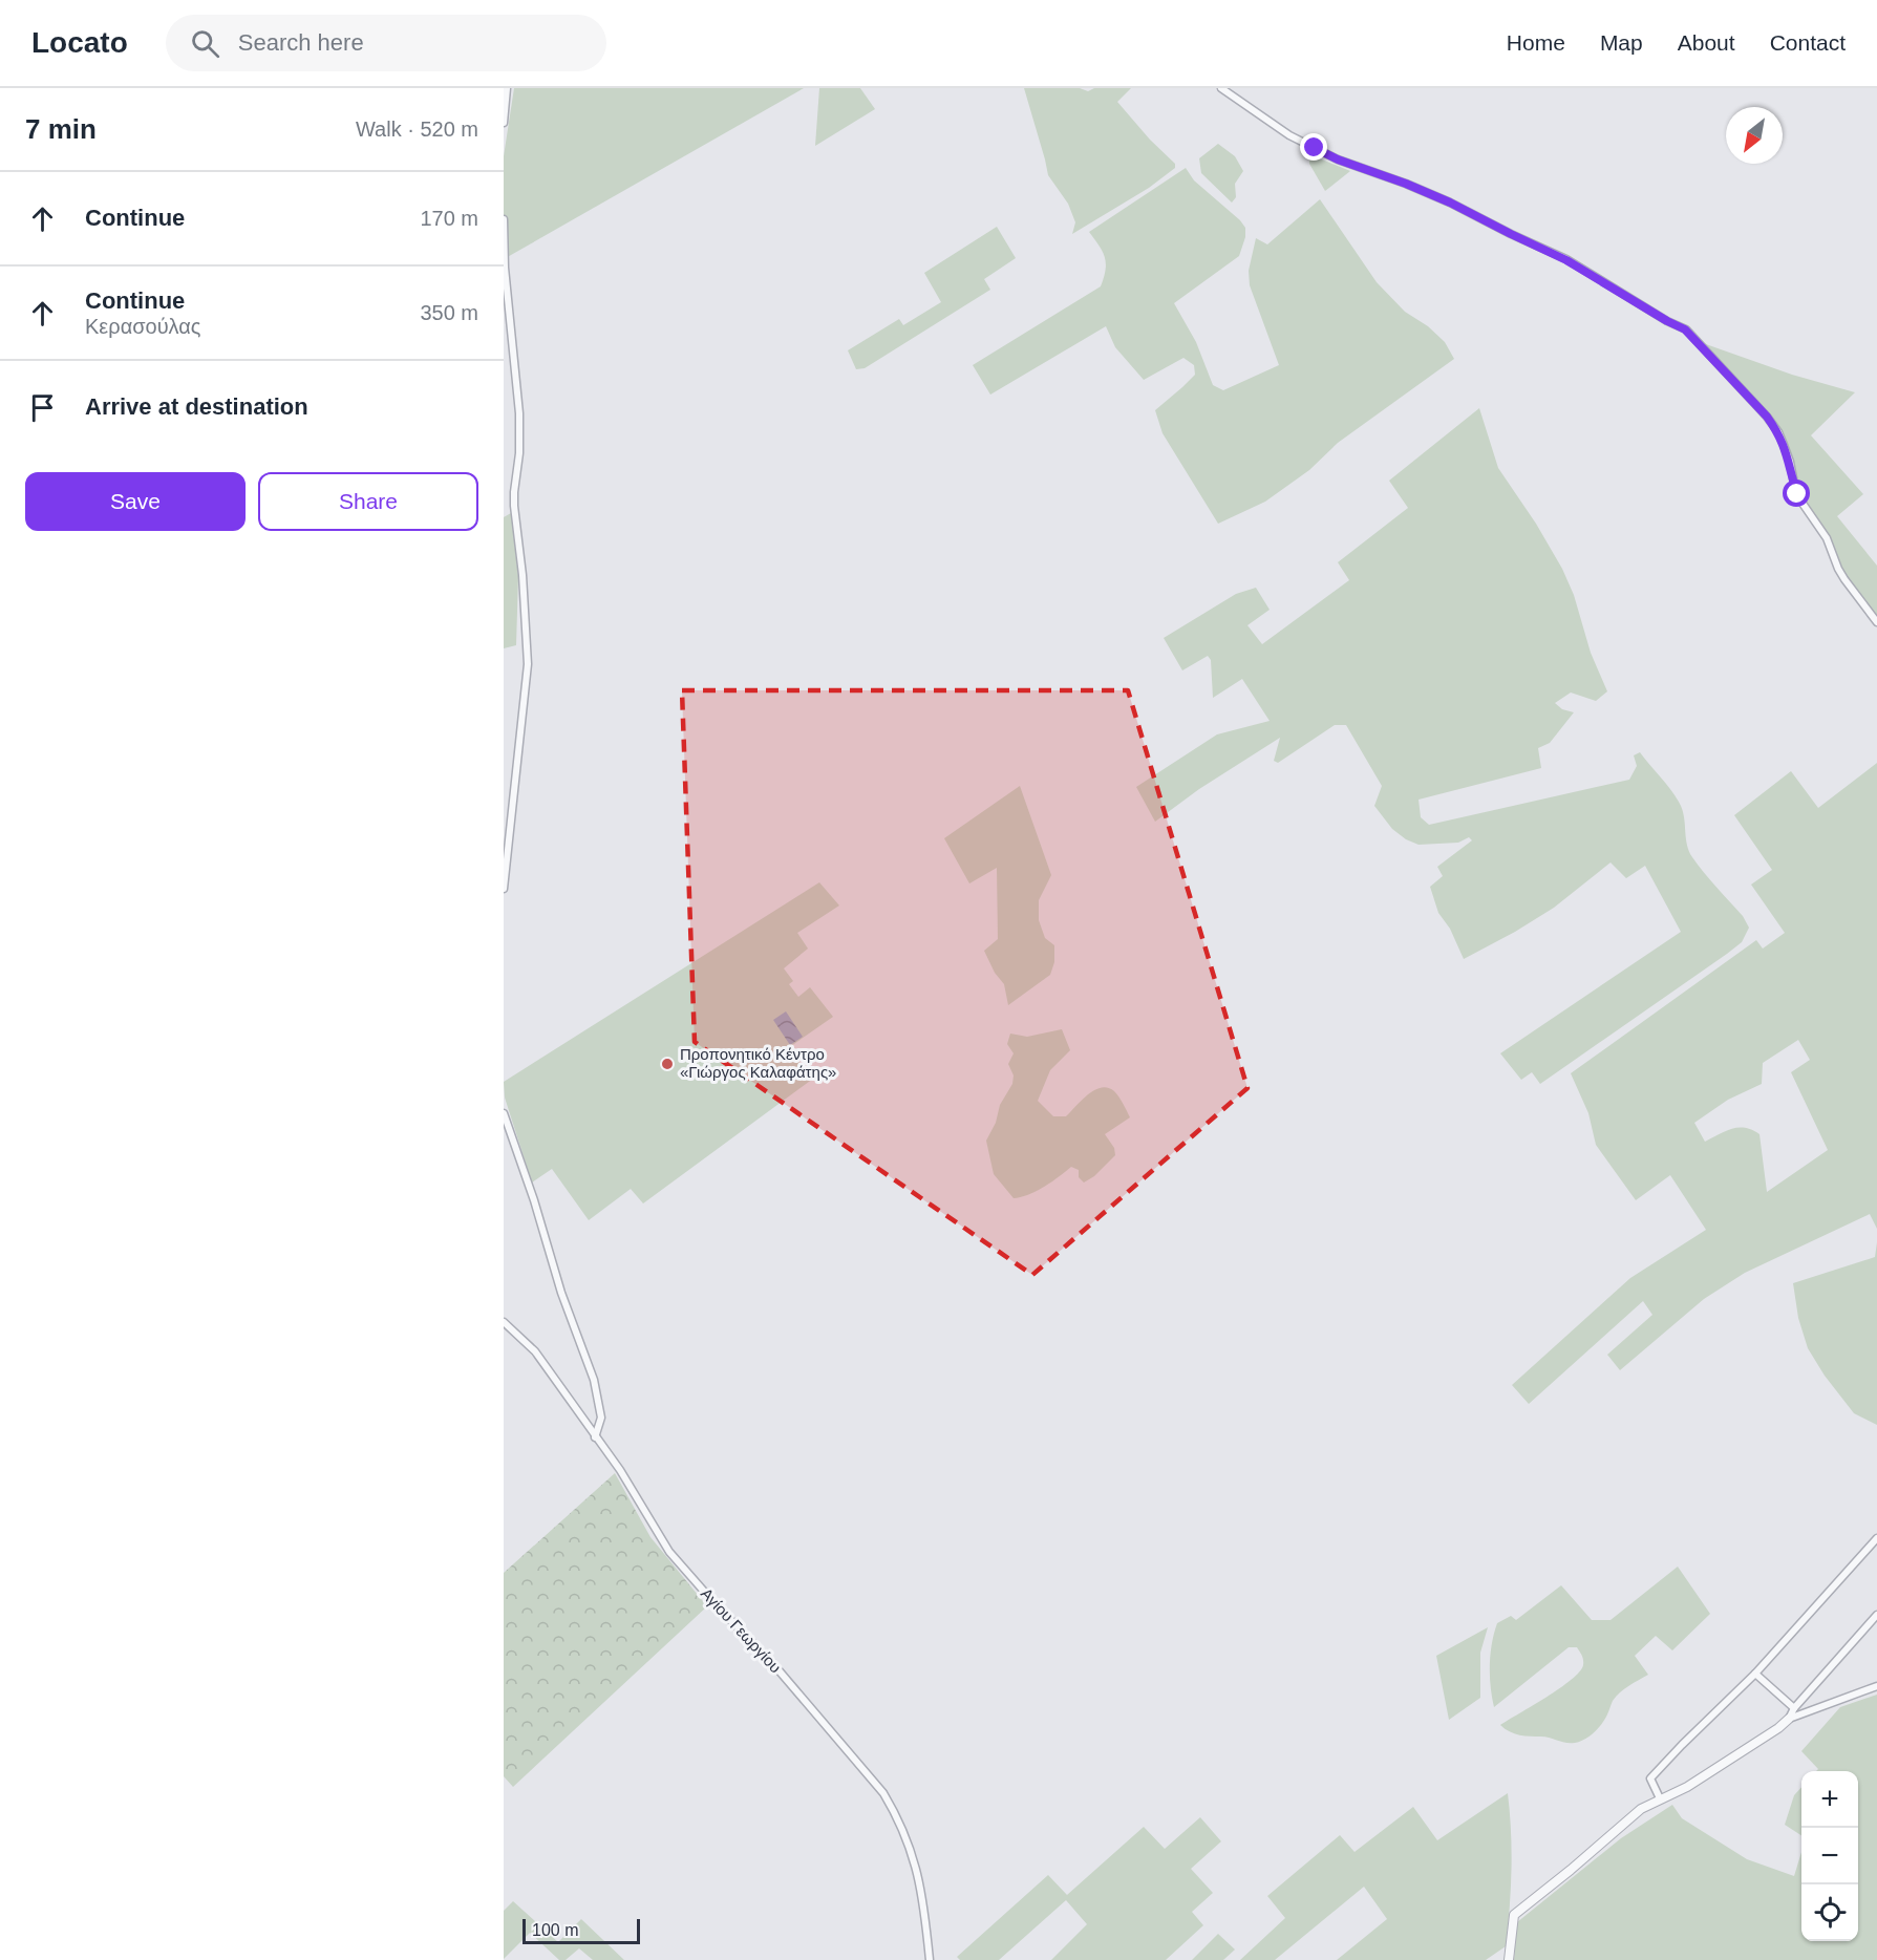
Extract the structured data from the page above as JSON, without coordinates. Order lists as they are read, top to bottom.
{
  "streets": {
    "street": ["Αγίου Γεωργίου"]
  },
  "places": ["Προπονητικό Κέντρο «Γιώργος Καλαφάτης»"],
  "scale_bar": "100 m",
  "north": "bottom left",
  "page": {
    "header": "Locato",
    "search": "Search here",
    "nav": [
      "Home",
      "Map",
      "About",
      "Contact"
    ],
    "heading": ["7 min", "Walk · 520 m"],
    "list": [
      ["Continue", "170 m"],
      ["Continue", "Κερασούλας", "350 m"],
      "Arrive at destination"
    ],
    "buttons": ["Save", "Share"],
    "map_buttons": ["+", "−"],
    "scale": "100 m"
  }
}
